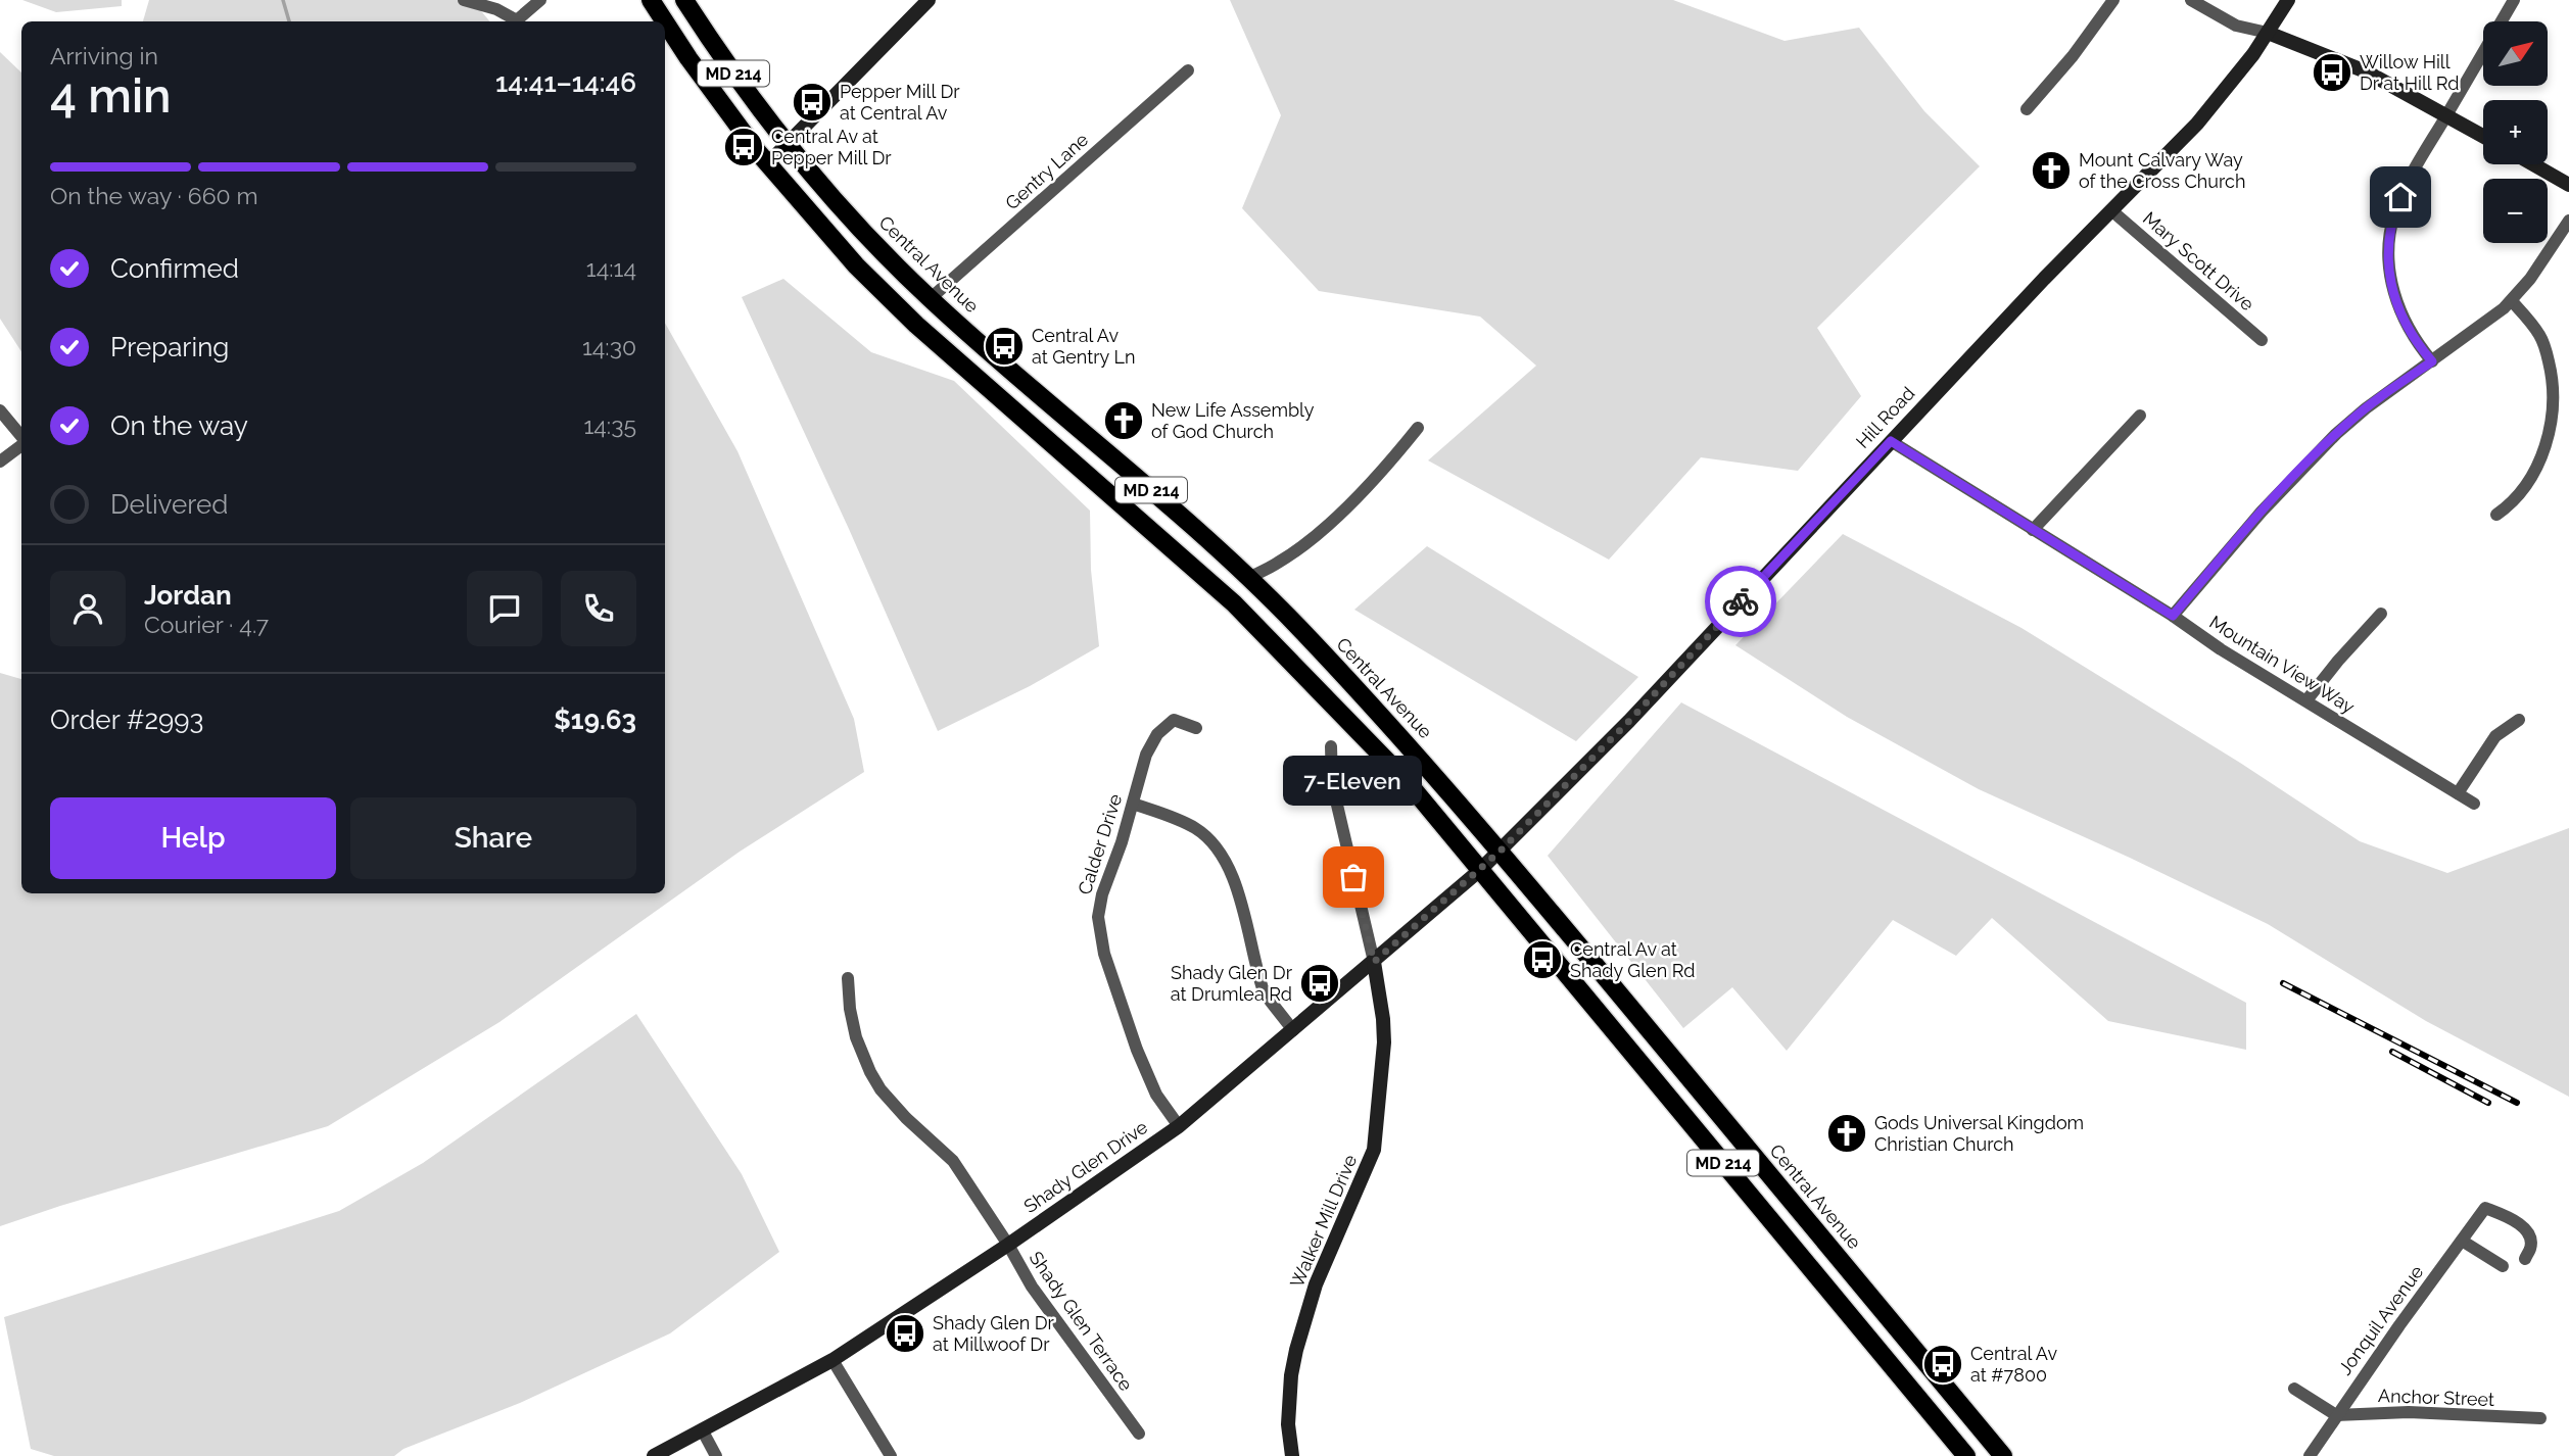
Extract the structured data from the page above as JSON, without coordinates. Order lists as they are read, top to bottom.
{
  "streets": {
    "main road": ["MD 214", "Central Avenue"],
    "street": [
      "Gentry Lane",
      "Mary Scott Drive",
      "Hill Road",
      "Mountain View Way",
      "Calder Drive",
      "Shady Glen Drive",
      "Walker Mill Drive",
      "Jonquil Avenue",
      "Shady Glen Terrace",
      "Anchor Street"
    ]
  },
  "crossings": [
    ["MD 214", "Shady Glen Drive"],
    ["Gentry Lane", "Central Avenue"],
    ["Mary Scott Drive", "Hill Road"],
    ["Central Avenue", "Hill Road"],
    ["Central Avenue", "Shady Glen Drive"],
    ["Hill Road", "Mountain View Way"],
    ["Hill Road", "Shady Glen Drive"],
    ["Calder Drive", "Shady Glen Drive"],
    ["Shady Glen Drive", "Walker Mill Drive"],
    ["Shady Glen Drive", "Shady Glen Terrace"],
    ["Jonquil Avenue", "Anchor Street"]
  ],
  "places": {
    "bus stop": [
      "Willow Hill Dr at Hill Rd",
      "Pepper Mill Dr at Central Av",
      "Central Av at Pepper Mill Dr",
      "Central Av at Gentry Ln",
      "Central Av at Shady Glen Rd",
      "Shady Glen Dr at Drumlea Rd",
      "Shady Glen Dr at Millwoof Dr",
      "Central Av at #7800"
    ],
    "church": ["Mount Calvary Way of the Cross Church", "New Life Assembly of God Church", "Gods Universal Kingdom Christian Church"],
    "other": ["7-Eleven"]
  },
  "north": "top right",
  "page": {
    "map_buttons": ["+", "−"],
    "heading": ["4 min", "Arriving in", "14:41–14:46"],
    "panel": [
      "Jordan",
      "Courier · 4.7",
      "Order #2993",
      "$19.63"
    ],
    "bar": "On the way · 660 m",
    "list": [
      ["Confirmed", "14:14"],
      ["Preparing", "14:30"],
      ["On the way", "14:35"],
      "Delivered"
    ],
    "bubble": "7-Eleven",
    "buttons": ["Help", "Share"]
  }
}
